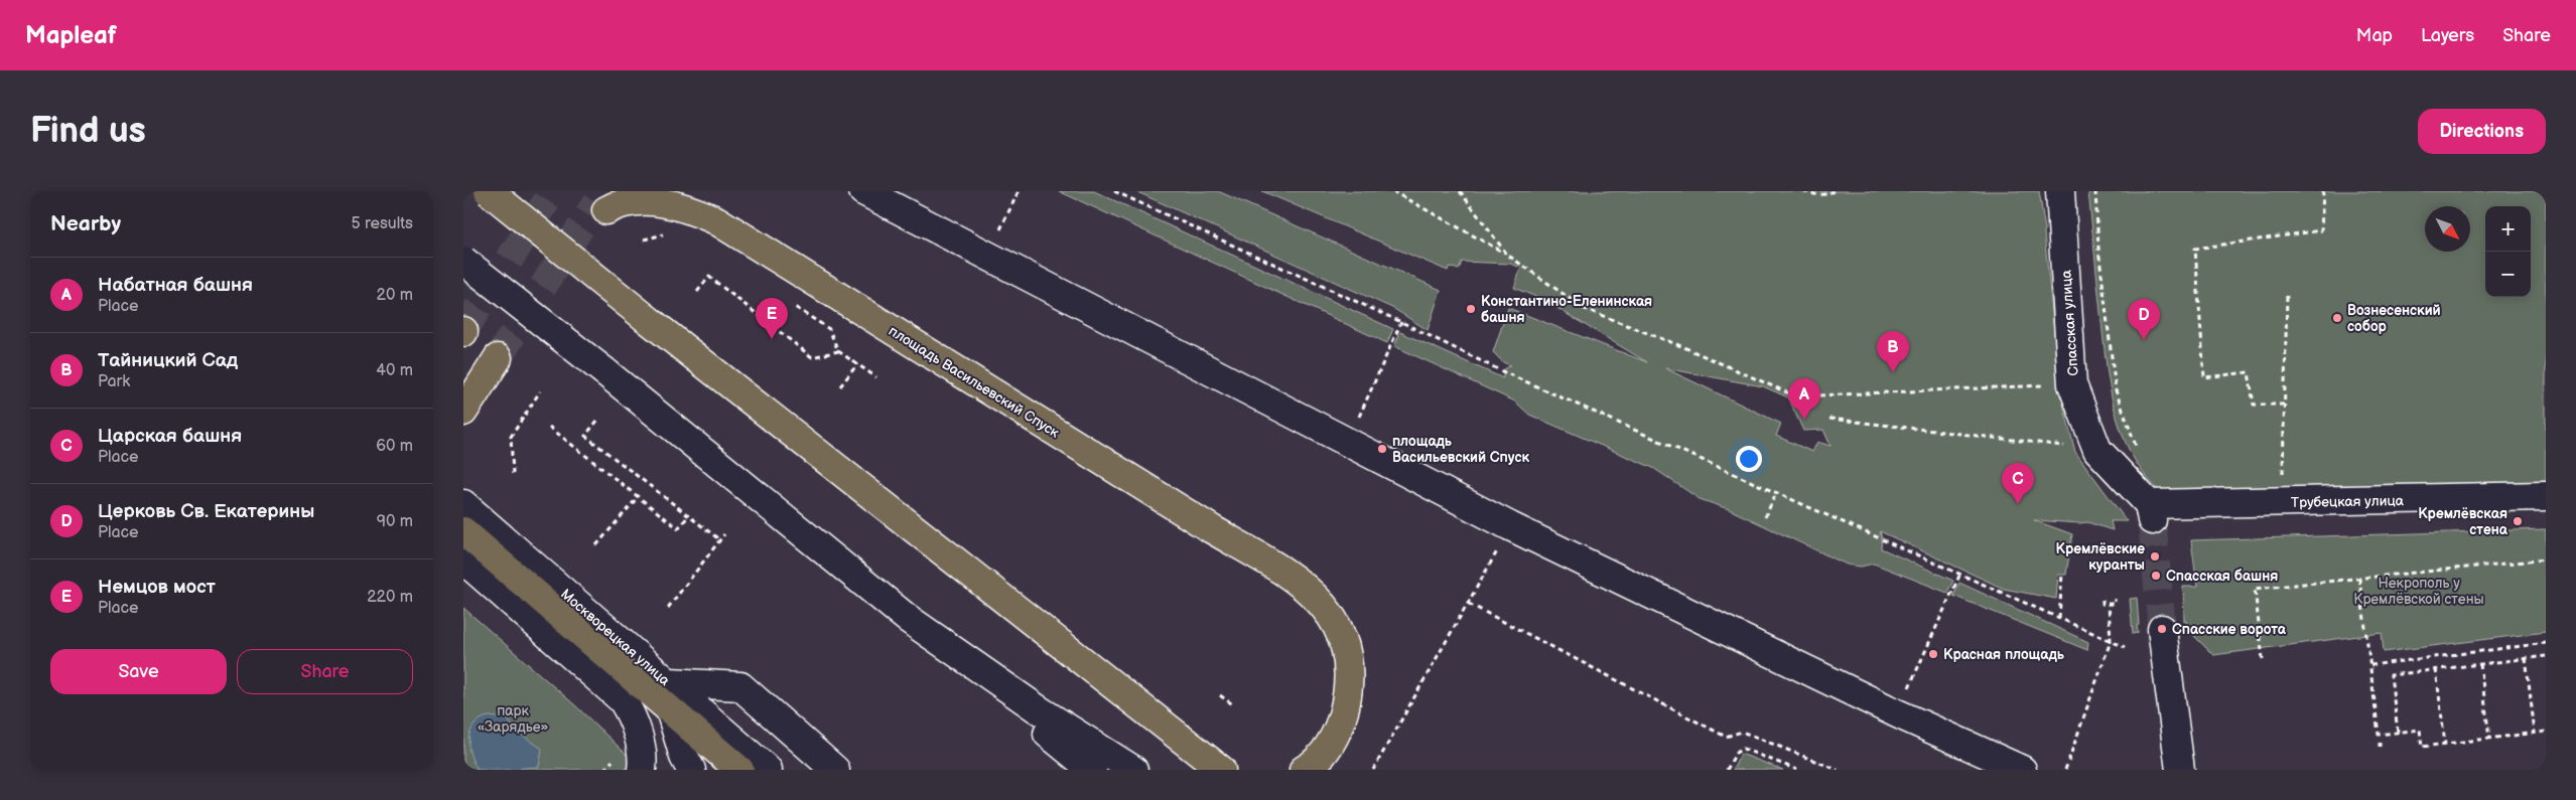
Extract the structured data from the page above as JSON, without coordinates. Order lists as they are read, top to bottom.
{
  "streets": {
    "main road": ["площадь Васильевский Спуск", "Москворецкая улица"],
    "street": ["Спасская улица", "Трубецкая улица"]
  },
  "crossings": [
    ["Спасская улица", "Трубецкая улица"]
  ],
  "parks": ["Некрополь у Кремлёвской стены", "парк «Зарядье»"],
  "places": [
    "Константино-Еленинская башня",
    "Вознесенский собор",
    "площадь Васильевский Спуск",
    "Кремлёвская стена",
    "Кремлёвские куранты",
    "Спасская башня",
    "Спасские ворота",
    "Красная площадь"
  ],
  "north": "bottom right",
  "page": {
    "header": "Mapleaf",
    "nav": ["Map", "Layers", "Share"],
    "buttons": [
      "Directions",
      ["Save", "Share"]
    ],
    "title": "Find us",
    "heading": ["Nearby", "5 results"],
    "map_buttons": ["+", "−"],
    "list": [
      {
        "mark": "A",
        "name": "Набатная башня",
        "note": "Place",
        "value": "20 m"
      },
      {
        "mark": "B",
        "name": "Тайницкий Сад",
        "note": "Park",
        "value": "40 m"
      },
      {
        "mark": "C",
        "name": "Царская башня",
        "note": "Place",
        "value": "60 m"
      },
      {
        "mark": "D",
        "name": "Церковь Св. Екатерины",
        "note": "Place",
        "value": "90 m"
      },
      {
        "mark": "E",
        "name": "Немцов мост",
        "note": "Place",
        "value": "220 m"
      }
    ],
    "pins": [
      "E",
      "D",
      "B",
      "A",
      "C"
    ]
  }
}
